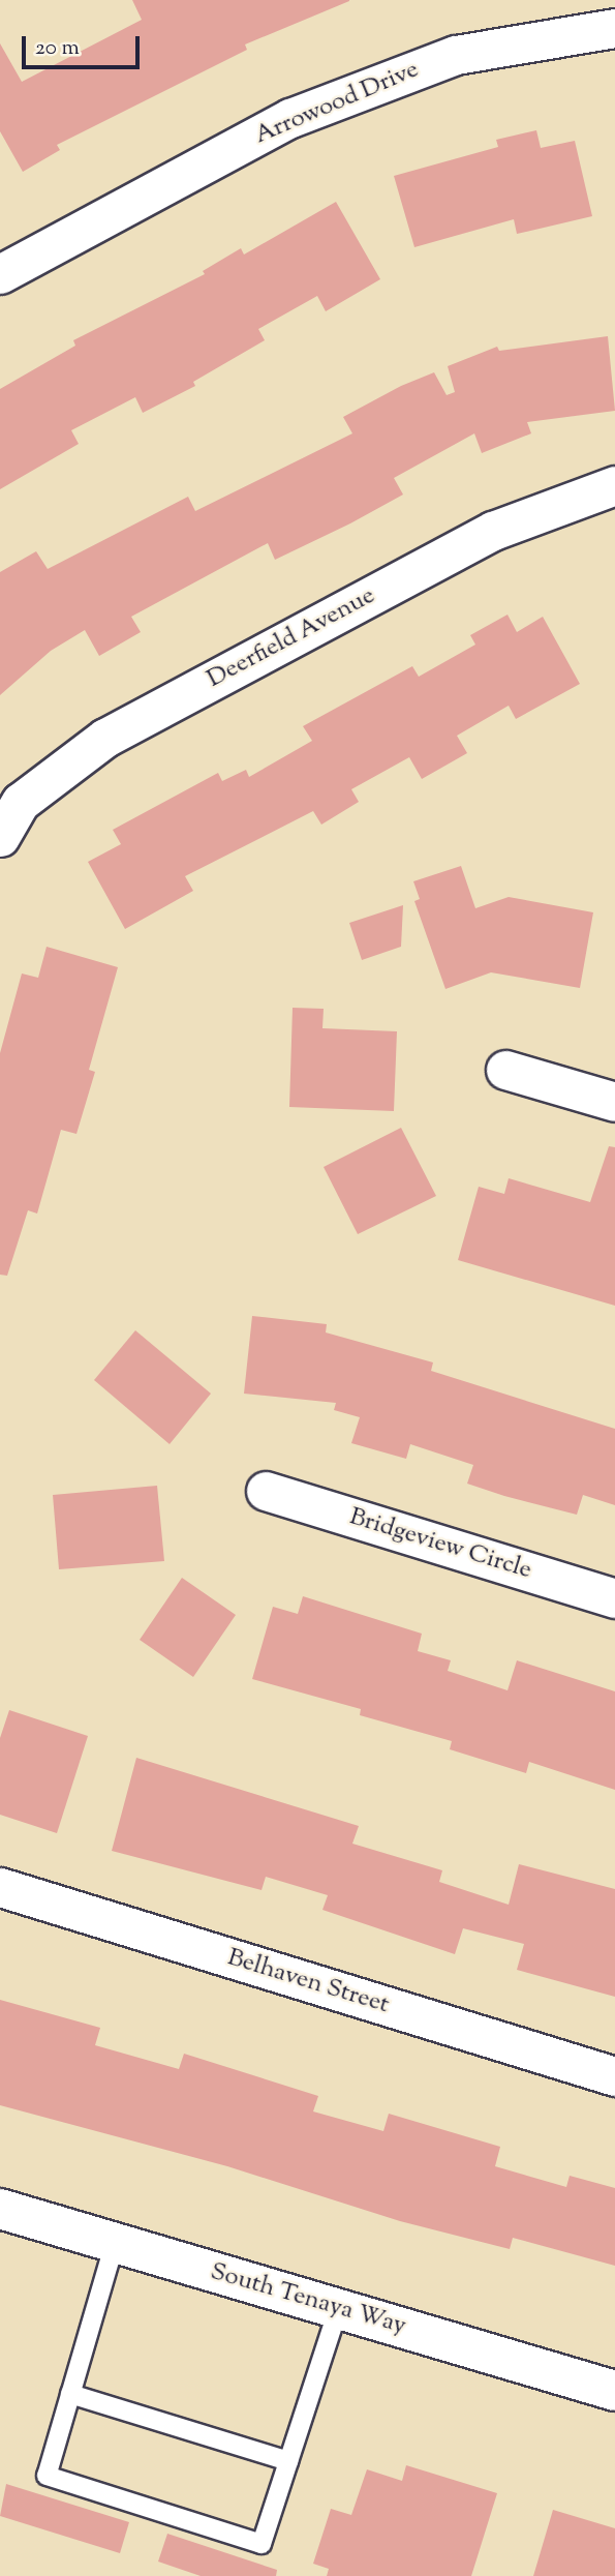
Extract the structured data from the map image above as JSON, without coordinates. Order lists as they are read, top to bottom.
{
  "streets": {
    "street": [
      "Arrowood Drive",
      "Deerfield Avenue",
      "Bridgeview Circle",
      "Belhaven Street",
      "South Tenaya Way"
    ]
  },
  "scale_bar": "20 m"
}
